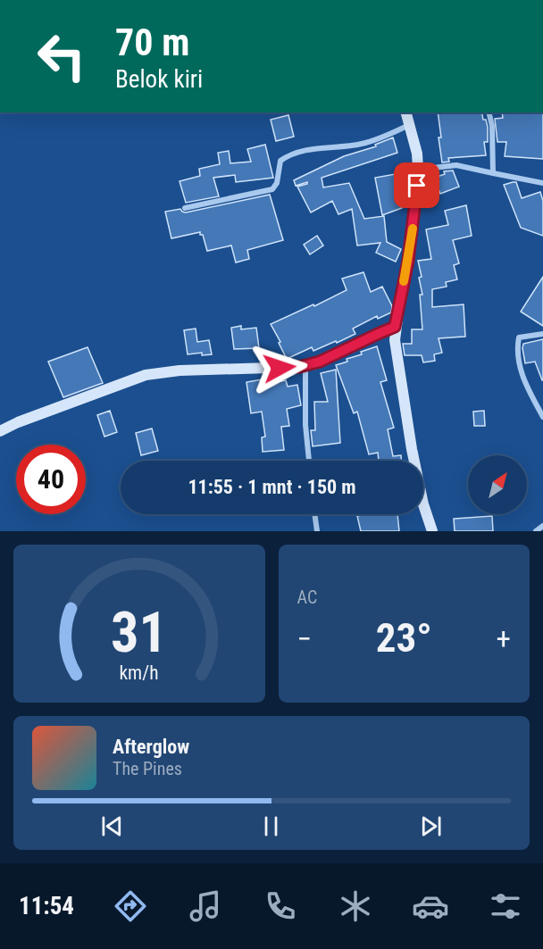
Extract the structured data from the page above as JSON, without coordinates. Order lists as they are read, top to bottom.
{
  "north": "top right",
  "page": {
    "turn": ["70 m", "Belok kiri"],
    "limit": "40",
    "trip": "11:55 · 1 mnt · 150 m",
    "tile": "AC",
    "heat": ["−", "23°", "+"],
    "song": ["Afterglow", "The Pines"],
    "tabs": "11:54",
    "gauge": ["31", "km/h"]
  }
}
